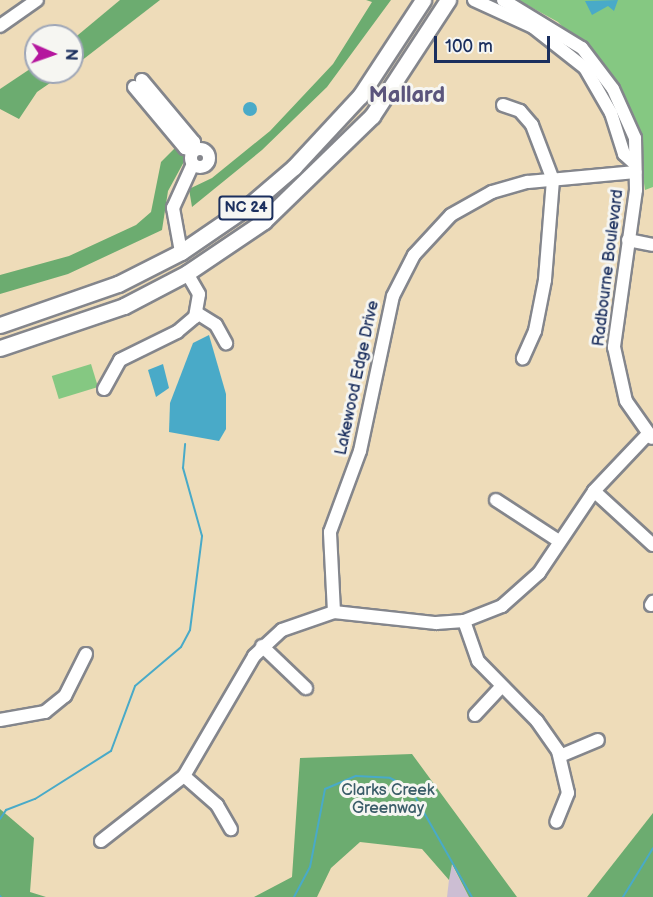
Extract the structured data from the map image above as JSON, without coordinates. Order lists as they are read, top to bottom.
{
  "streets": {
    "main road": ["NC 24"],
    "street": ["Radbourne Boulevard", "Lakewood Edge Drive"]
  },
  "crossings": [
    ["Radbourne Boulevard", "Lakewood Edge Drive"]
  ],
  "districts": ["Mallard"],
  "parks": ["Clarks Creek Greenway"],
  "scale_bar": "100 m",
  "north": "right"
}
